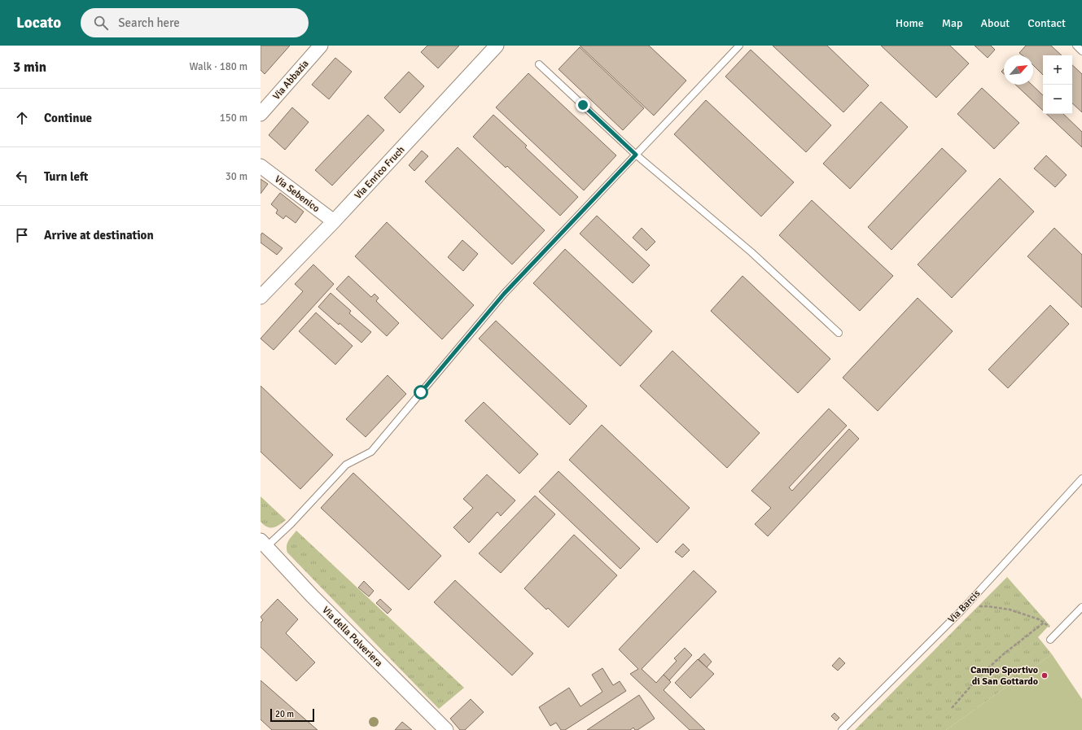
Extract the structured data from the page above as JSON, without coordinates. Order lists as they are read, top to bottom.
{
  "streets": {
    "street": [
      "Via Abbazia",
      "Via Enrico Fruch",
      "Via Sebenico",
      "Via della Polveriera"
    ],
    "lane": ["Via Barcis"]
  },
  "crossings": [
    ["Via Enrico Fruch", "Via Sebenico"]
  ],
  "places": ["Campo Sportivo di San Gottardo"],
  "scale_bar": "20 m",
  "north": "top right",
  "page": {
    "header": "Locato",
    "search": "Search here",
    "nav": [
      "Home",
      "Map",
      "About",
      "Contact"
    ],
    "heading": ["3 min", "Walk · 180 m"],
    "map_buttons": ["+", "−"],
    "list": [
      ["Continue", "150 m"],
      ["Turn left", "30 m"],
      "Arrive at destination"
    ],
    "scale": "20 m"
  }
}
